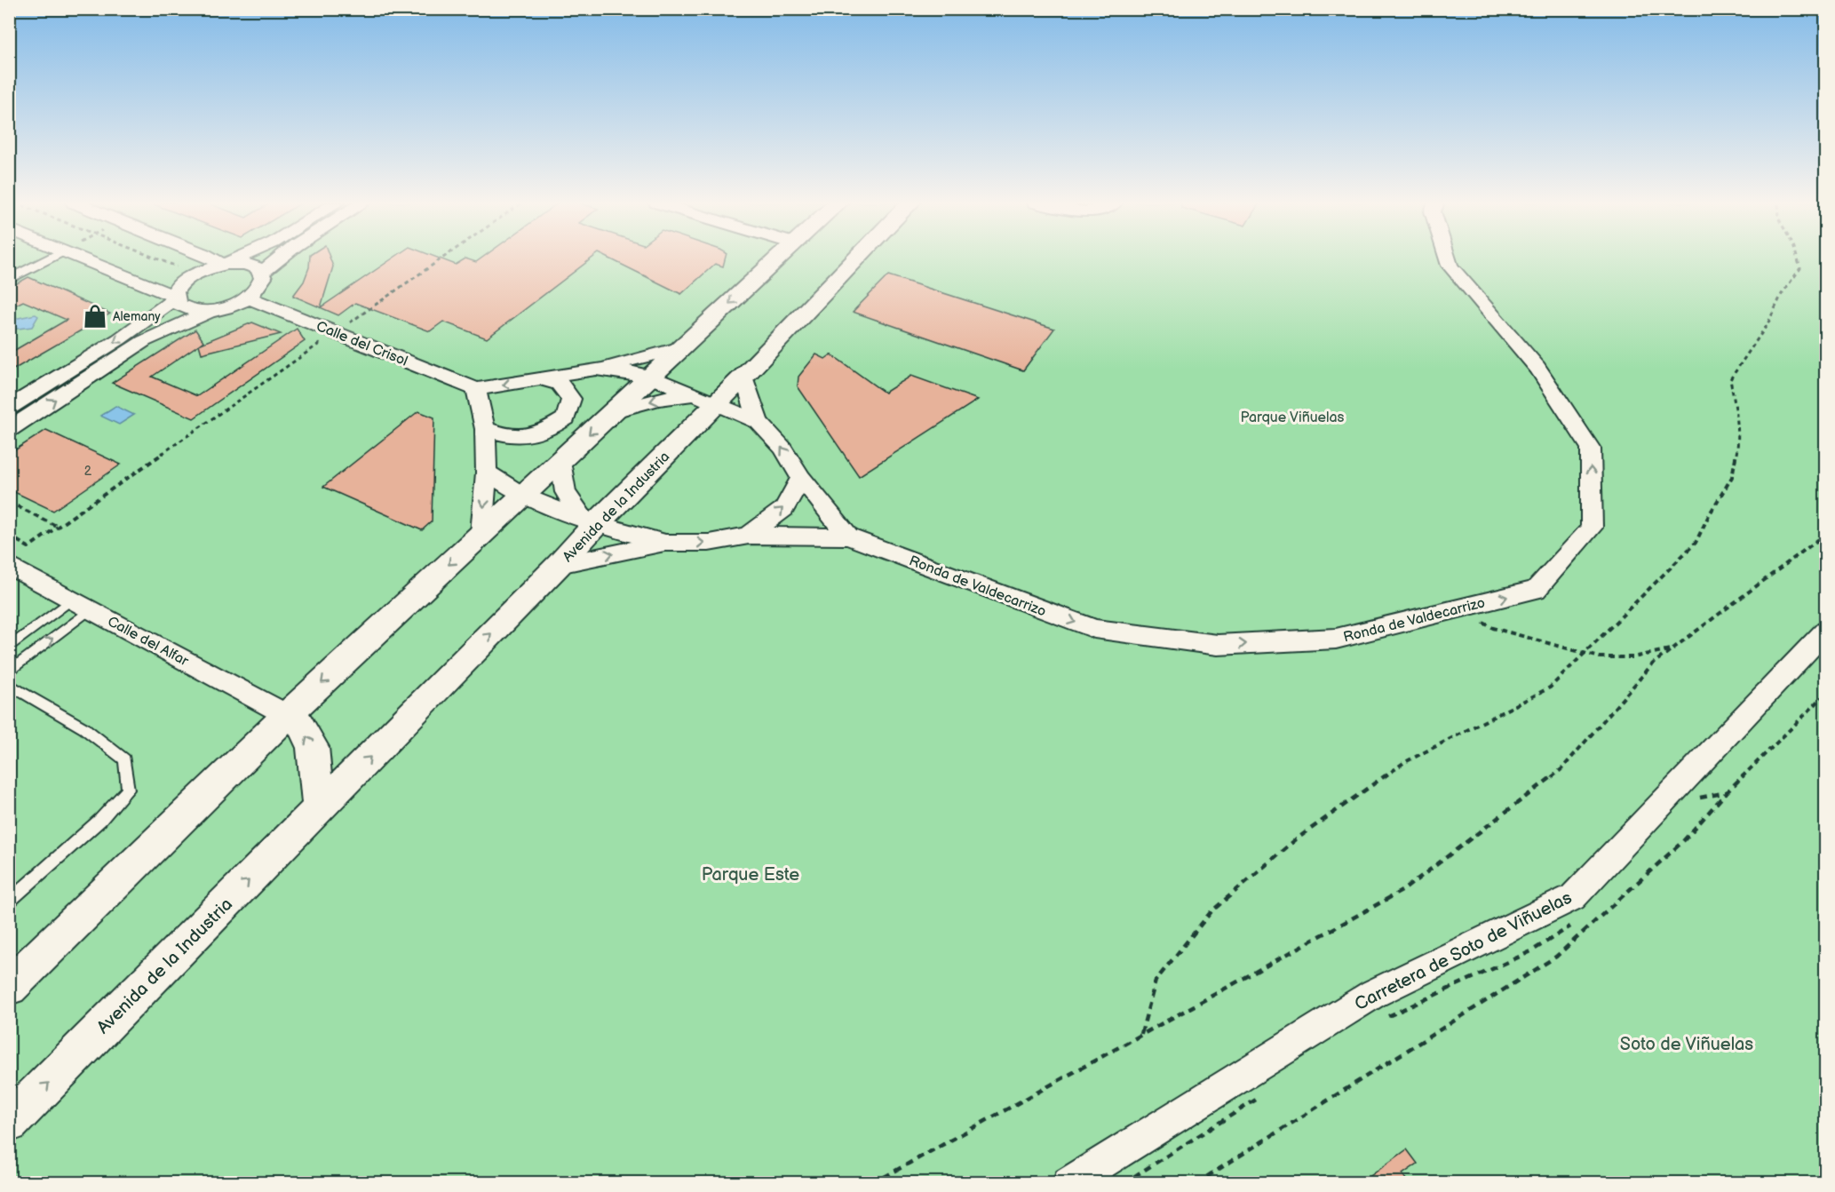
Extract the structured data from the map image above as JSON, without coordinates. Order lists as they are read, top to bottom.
{
  "streets": {
    "street": [
      "Calle del Crisol",
      "Avenida de la Industria",
      "Ronda de Valdecarrizo",
      "Calle del Alfar",
      "Carretera de Soto de Viñuelas"
    ]
  },
  "parks": ["Parque Viñuelas", "Parque Este", "Soto de Viñuelas"],
  "places": {
    "shop": ["Alemany"]
  },
  "house_numbers": ["2"]
}
